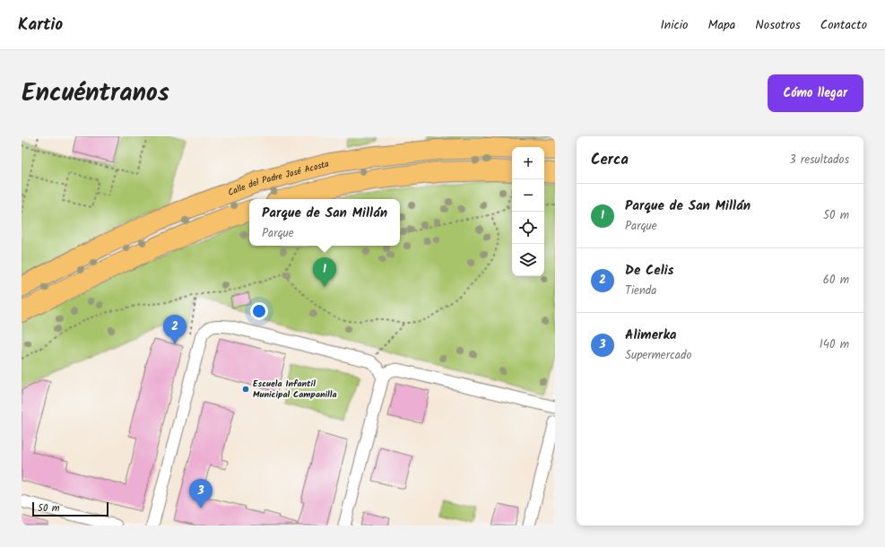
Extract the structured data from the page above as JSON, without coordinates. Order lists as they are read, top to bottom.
{
  "streets": {
    "highway": ["Calle del Padre José Acosta"]
  },
  "places": ["Escuela Infantil Municipal Campanilla"],
  "scale_bar": "50 m",
  "page": {
    "header": "Kartio",
    "nav": [
      "Inicio",
      "Mapa",
      "Nosotros",
      "Contacto"
    ],
    "title": "Encuéntranos",
    "buttons": "Cómo llegar",
    "heading": ["Cerca", "3 resultados"],
    "map_buttons": ["+", "−"],
    "list": [
      {
        "mark": "1",
        "name": "Parque de San Millán",
        "note": "Parque",
        "value": "50 m"
      },
      {
        "mark": "2",
        "name": "De Celis",
        "note": "Tienda",
        "value": "60 m"
      },
      {
        "mark": "3",
        "name": "Alimerka",
        "note": "Supermercado",
        "value": "140 m"
      }
    ],
    "popup": ["Parque de San Millán", "Parque"],
    "pins": ["1", "2", "3"],
    "scale": "50 m"
  }
}
